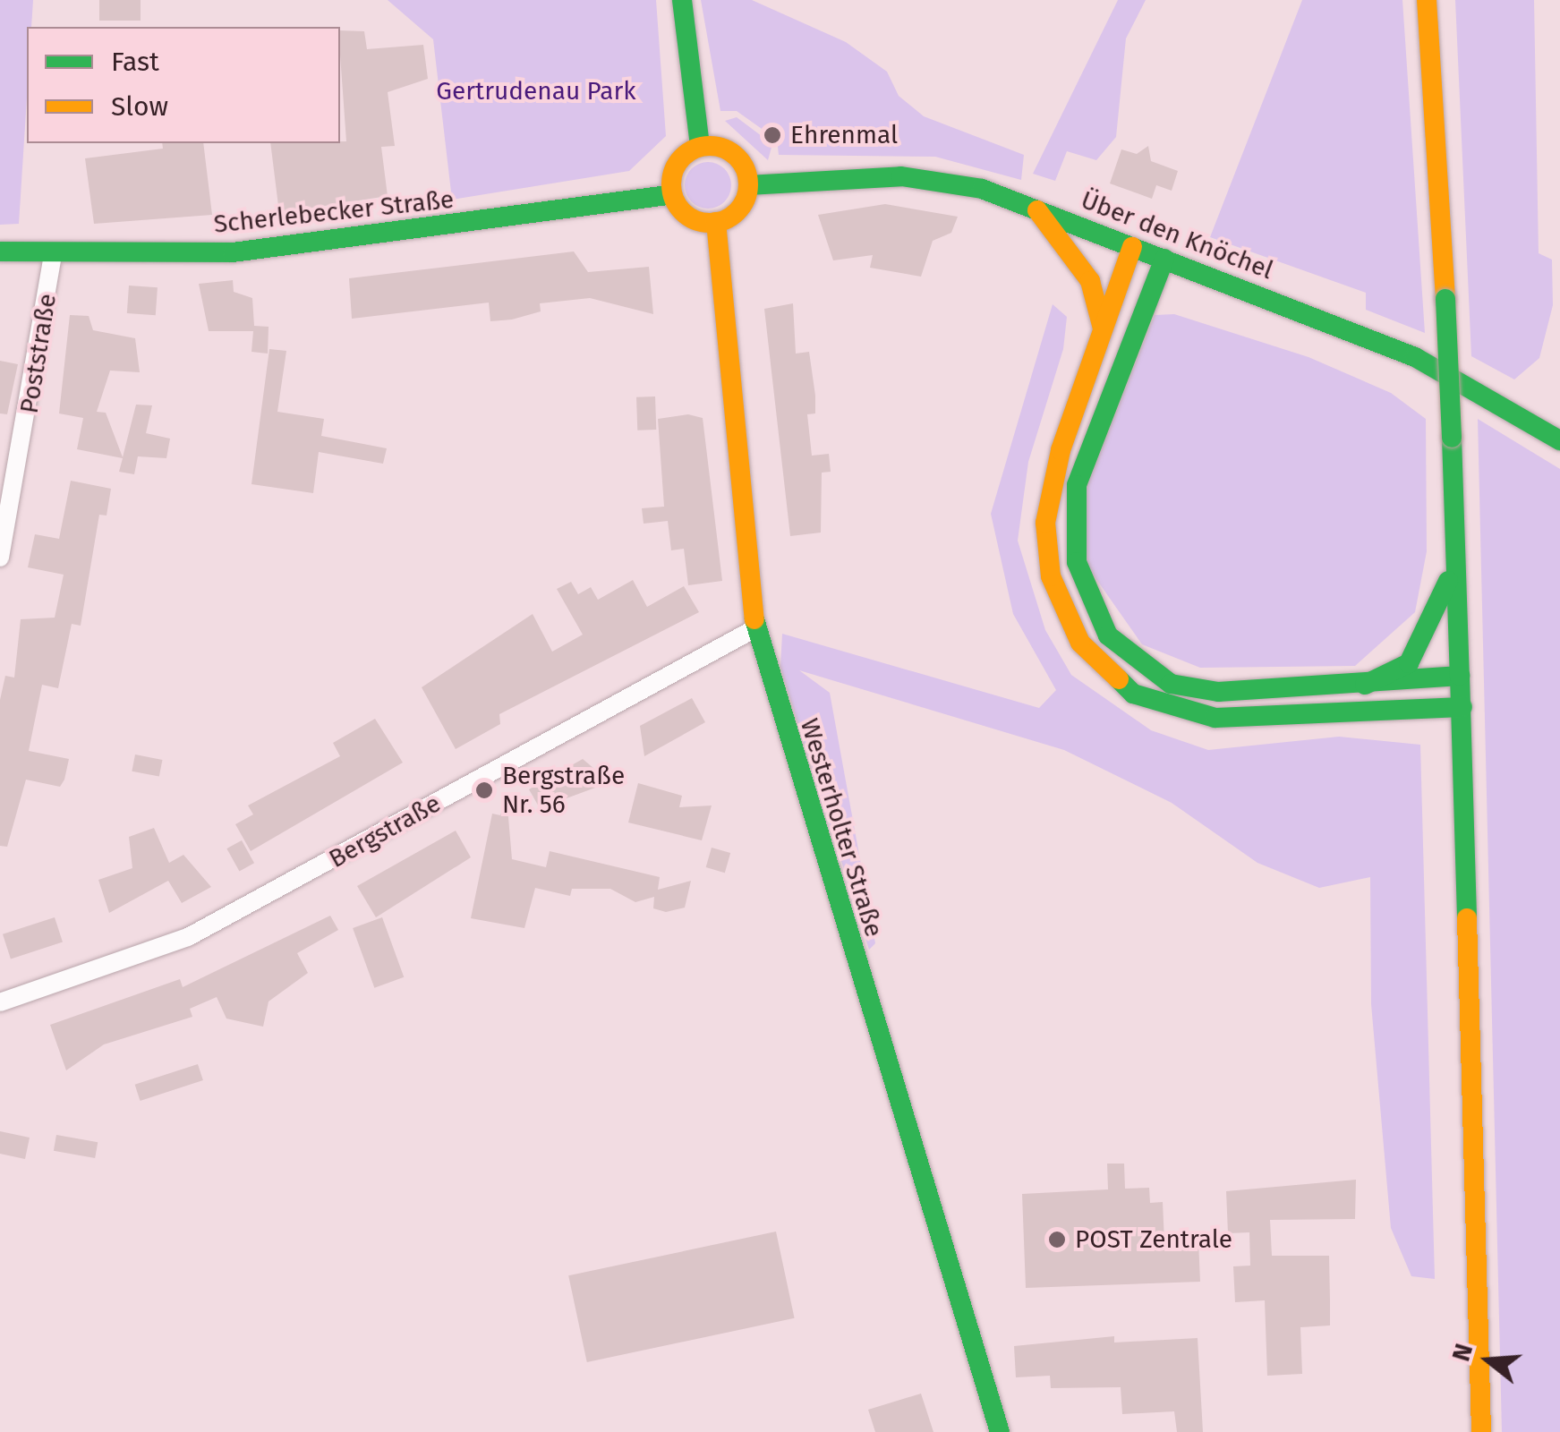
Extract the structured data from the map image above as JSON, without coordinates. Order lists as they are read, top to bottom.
{
  "streets": {
    "main road": ["Scherlebecker Straße", "Über den Knöchel", "Westerholter Straße"],
    "street": ["Poststraße", "Bergstraße"]
  },
  "crossings": [
    ["Scherlebecker Straße", "Über den Knöchel"],
    ["Scherlebecker Straße", "Poststraße"],
    ["Scherlebecker Straße", "Westerholter Straße"],
    ["Über den Knöchel", "Westerholter Straße"],
    ["Westerholter Straße", "Bergstraße"]
  ],
  "parks": ["Gertrudenau Park"],
  "places": ["Ehrenmal", "Bergstraße Nr. 56", "POST Zentrale"],
  "legend": ["Fast", "Slow"],
  "north": "left"
}
